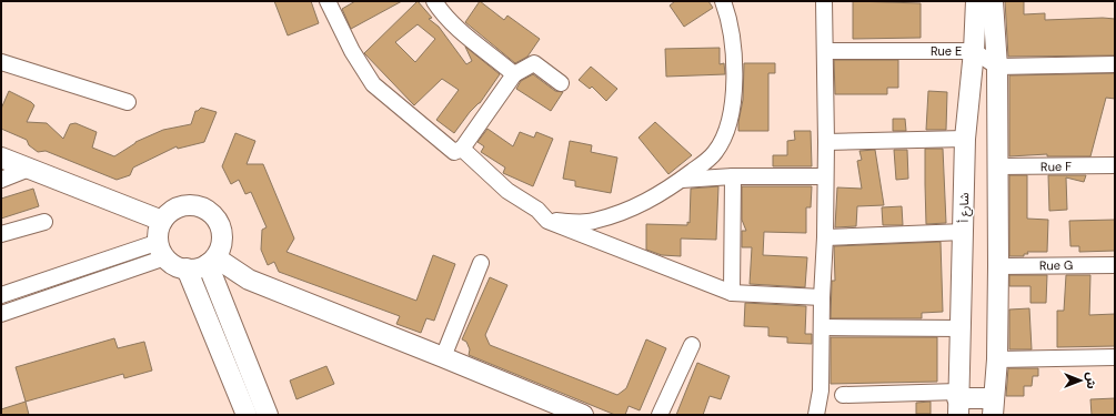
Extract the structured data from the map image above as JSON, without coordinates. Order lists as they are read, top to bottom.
{
  "streets": {
    "street": [
      "Rue E",
      "Rue F",
      "شارع أ",
      "Rue G"
    ]
  },
  "crossings": [
    ["Rue E", "شارع أ"]
  ],
  "north": "right"
}
